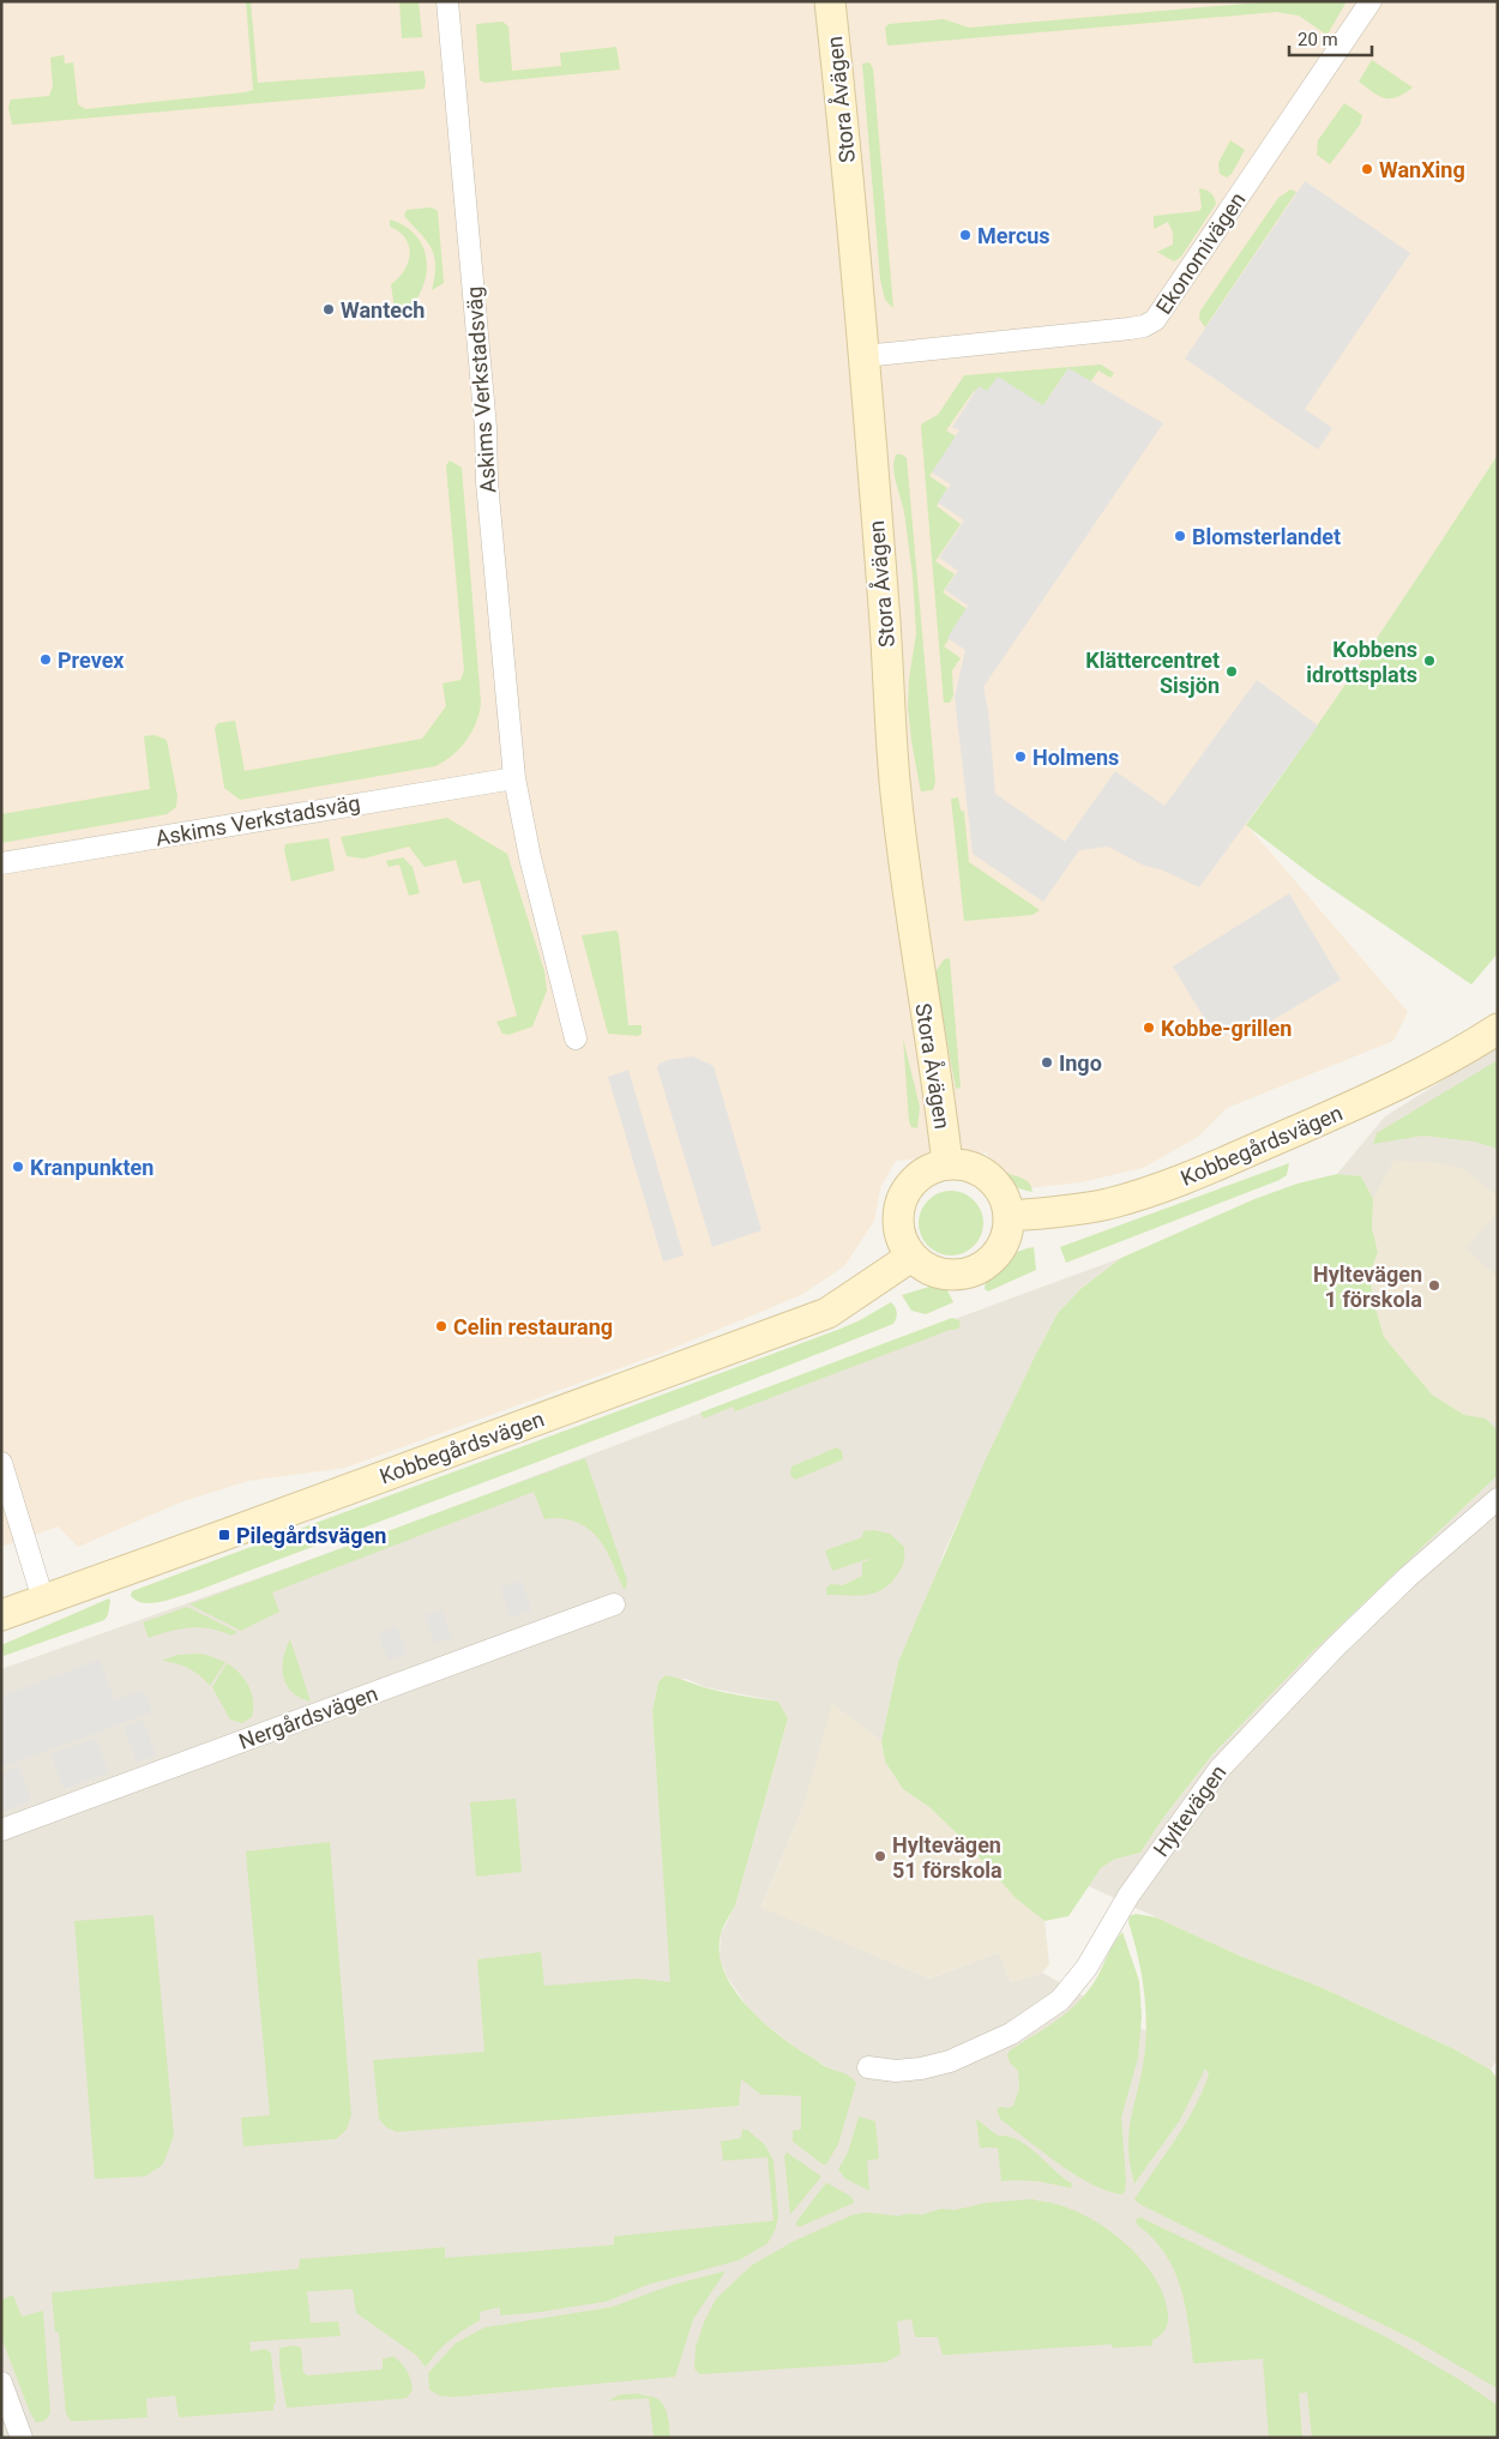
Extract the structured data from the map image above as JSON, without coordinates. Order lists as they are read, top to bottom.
{
  "streets": {
    "street": [
      "Stora Åvägen",
      "Ekonomivägen",
      "Askims Verkstadsväg",
      "Kobbegårdsvägen",
      "Nergårdsvägen",
      "Hyltevägen"
    ]
  },
  "crossings": [
    ["Stora Åvägen", "Ekonomivägen"],
    ["Stora Åvägen", "Kobbegårdsvägen"]
  ],
  "places": {
    "other": [
      "WanXing",
      "Mercus",
      "Wantech",
      "Blomsterlandet",
      "Prevex",
      "Kobbens idrottsplats",
      "Klättercentret Sisjön",
      "Holmens",
      "Kobbe-grillen",
      "Ingo",
      "Kranpunkten",
      "Hyltevägen 1 förskola",
      "Celin restaurang",
      "Hyltevägen 51 förskola"
    ],
    "transit": ["Pilegårdsvägen"]
  },
  "scale_bar": "20 m"
}
